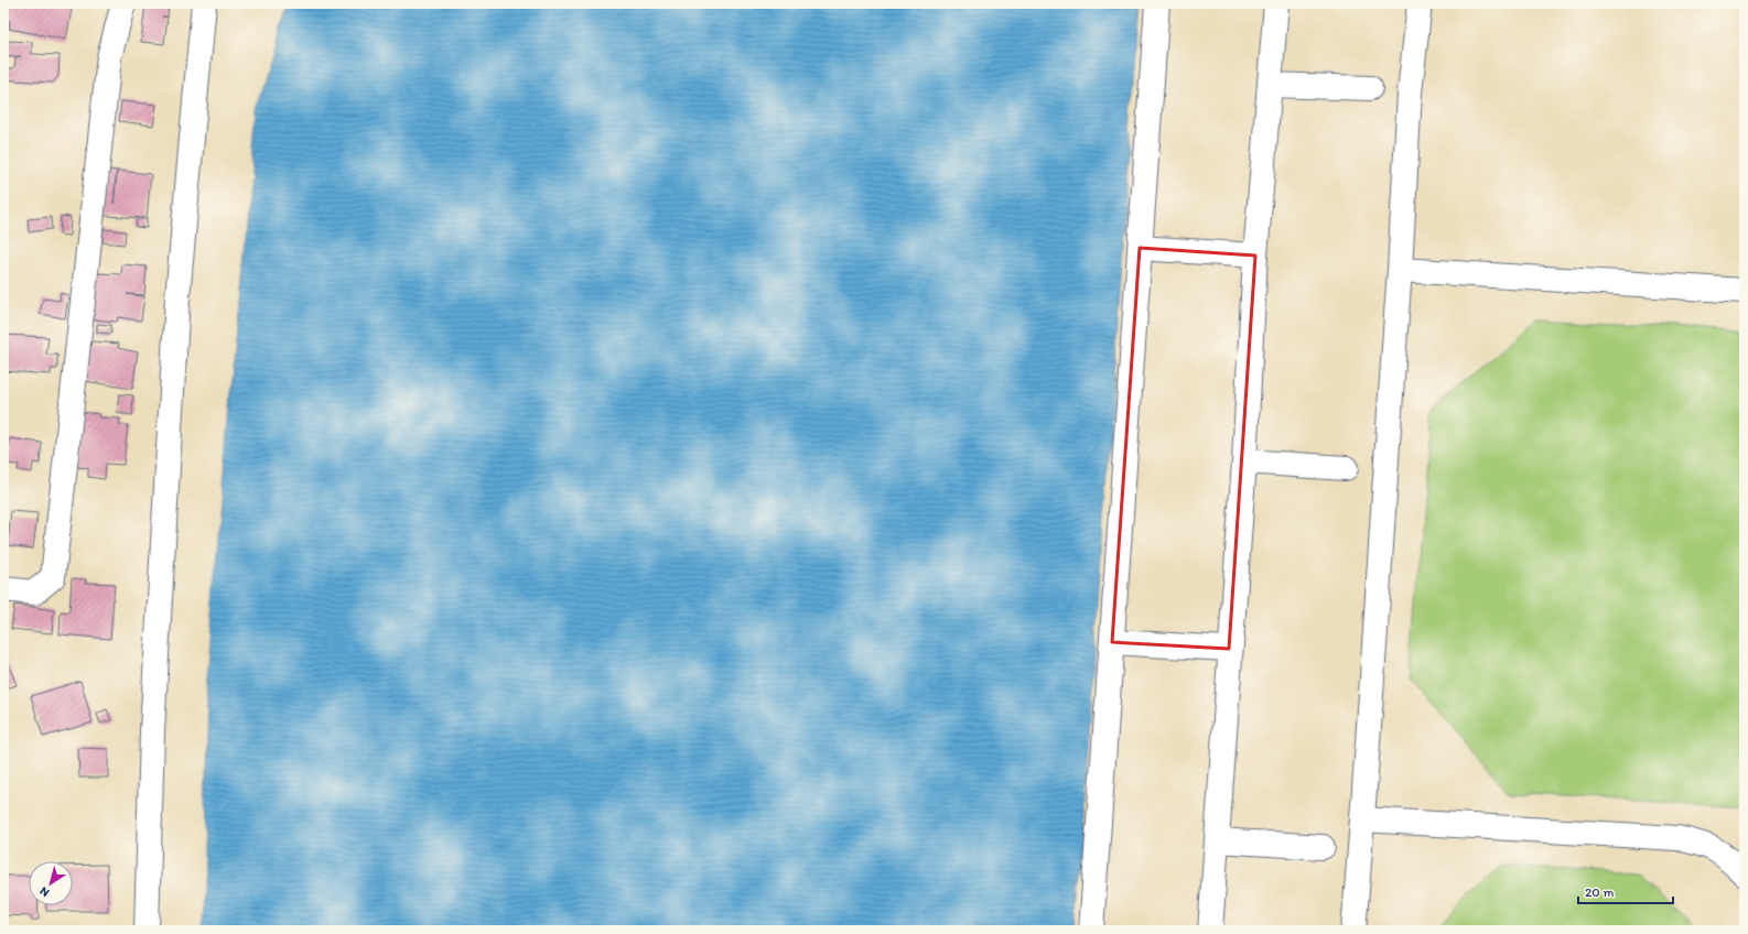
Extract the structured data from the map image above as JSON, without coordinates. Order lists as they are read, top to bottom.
{
  "scale_bar": "20 m",
  "north": "bottom left"
}
